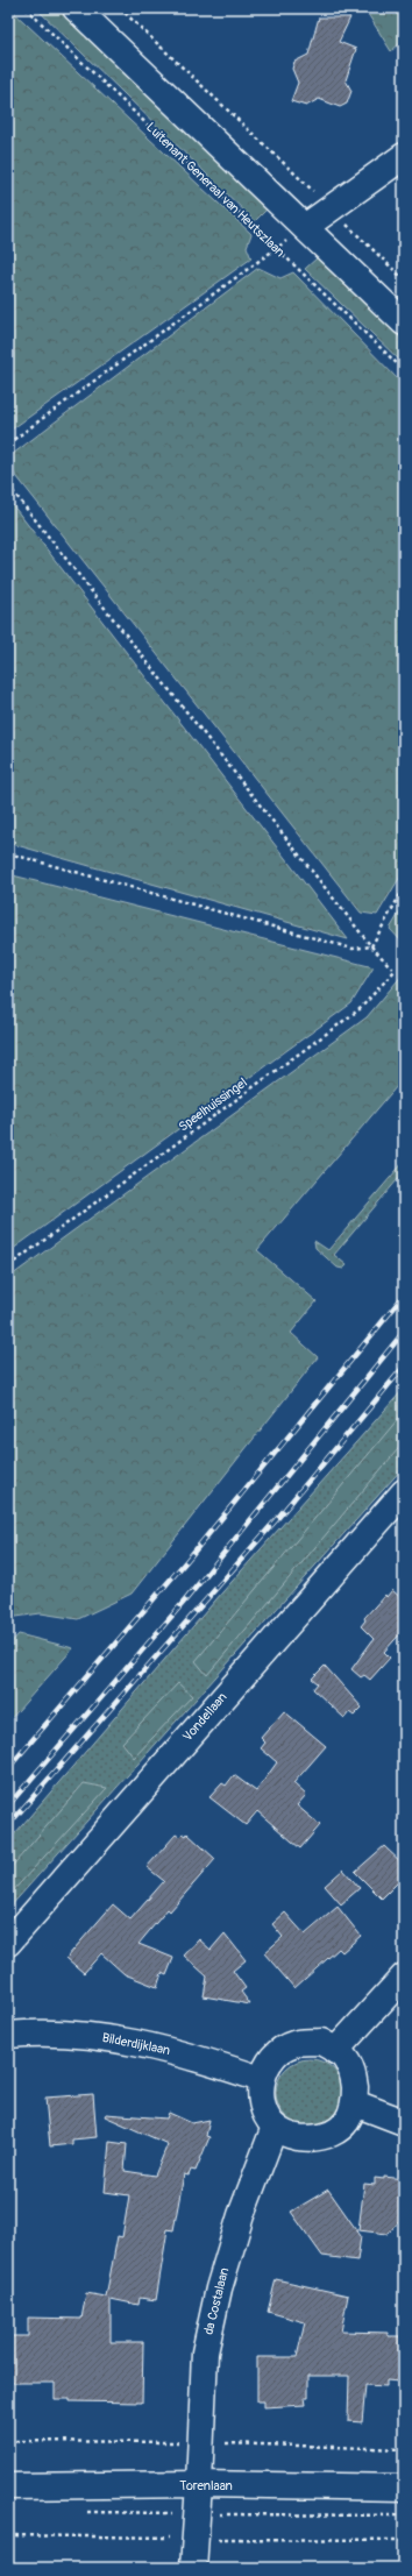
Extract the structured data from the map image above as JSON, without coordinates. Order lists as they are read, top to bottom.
{
  "streets": {
    "street": [
      "Vondellaan",
      "Bilderdijklaan",
      "da Costalaan",
      "Torenlaan"
    ],
    "path": ["Luitenant Generaal van Heutszlaan", "Speelhuissingel"]
  },
  "crossings": [
    ["Bilderdijklaan", "da Costalaan"],
    ["da Costalaan", "Torenlaan"]
  ]
}
